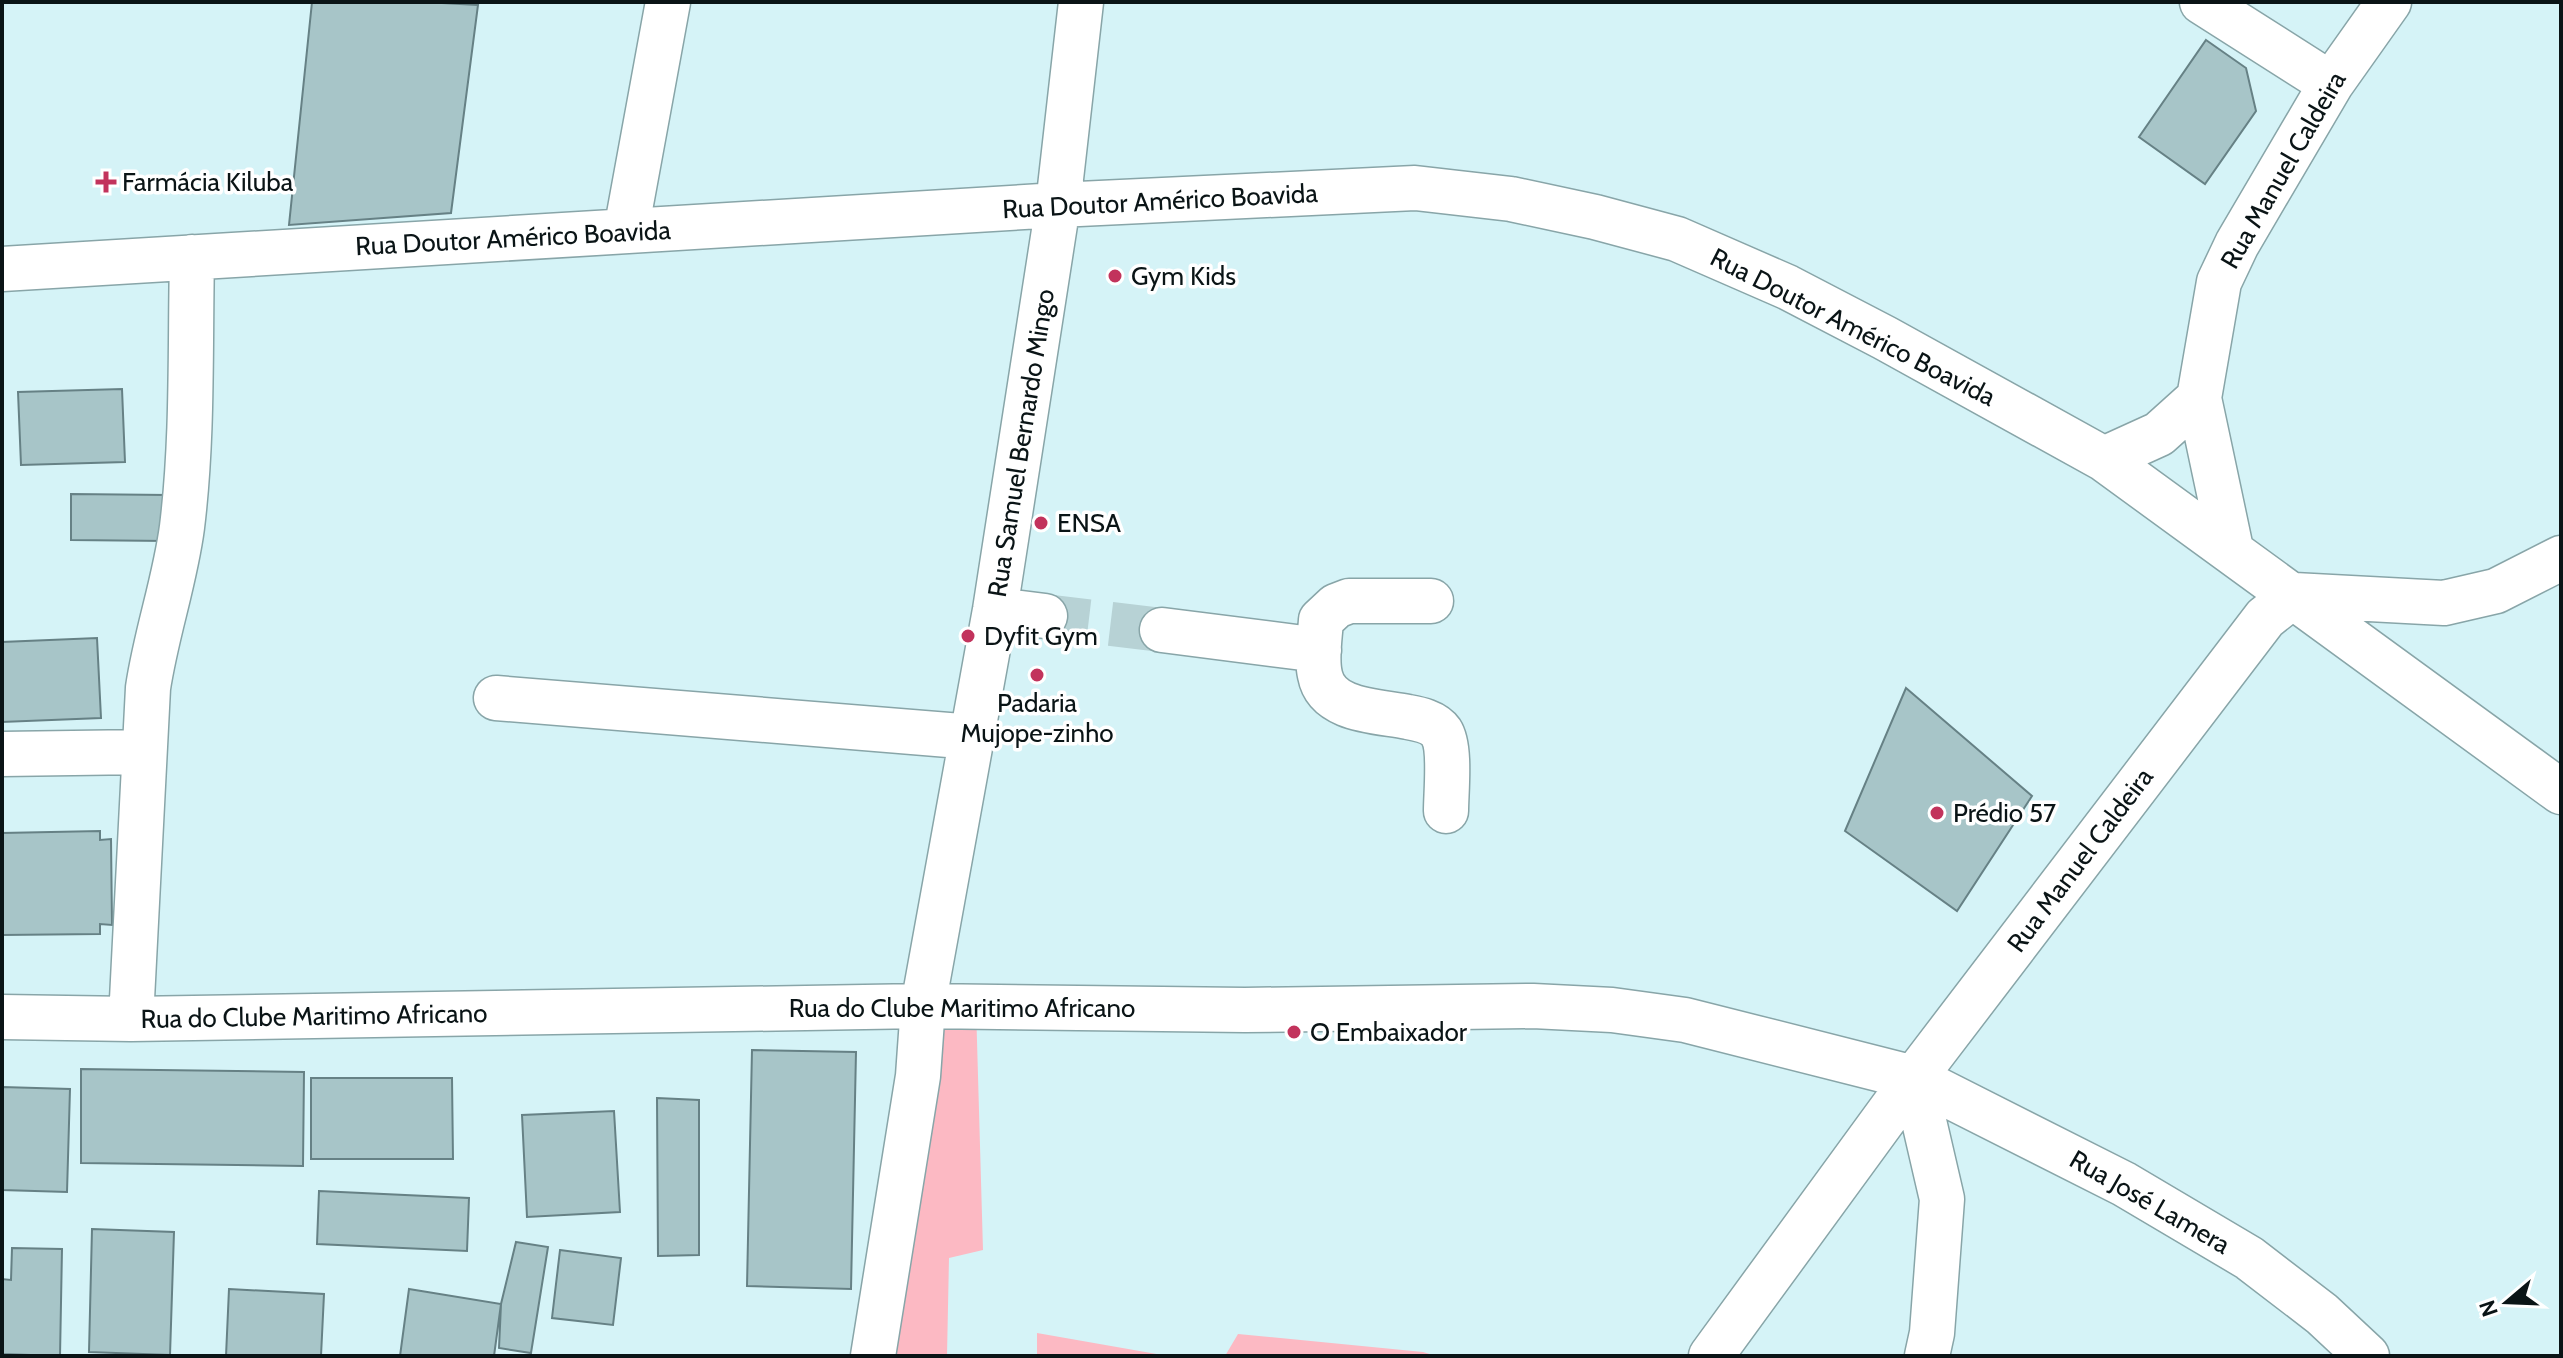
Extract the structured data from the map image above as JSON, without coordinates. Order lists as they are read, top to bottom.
{
  "streets": {
    "street": [
      "Rua Manuel Caldeira",
      "Rua Doutor Américo Boavida",
      "Rua Samuel Bernardo Mingo",
      "Rua do Clube Maritimo Africano",
      "Rua José Lamera"
    ]
  },
  "crossings": [
    ["Rua Manuel Caldeira", "Rua Doutor Américo Boavida"],
    ["Rua Manuel Caldeira", "Rua do Clube Maritimo Africano"],
    ["Rua Manuel Caldeira", "Rua José Lamera"],
    ["Rua Doutor Américo Boavida", "Rua Samuel Bernardo Mingo"],
    ["Rua Samuel Bernardo Mingo", "Rua do Clube Maritimo Africano"],
    ["Rua do Clube Maritimo Africano", "Rua José Lamera"]
  ],
  "places": {
    "health": ["Farmácia Kiluba"],
    "other": [
      "Gym Kids",
      "ENSA",
      "Dyfit Gym",
      "Padaria Mujope-zinho",
      "Prédio 57",
      "O Embaixador"
    ]
  },
  "north": "left"
}
